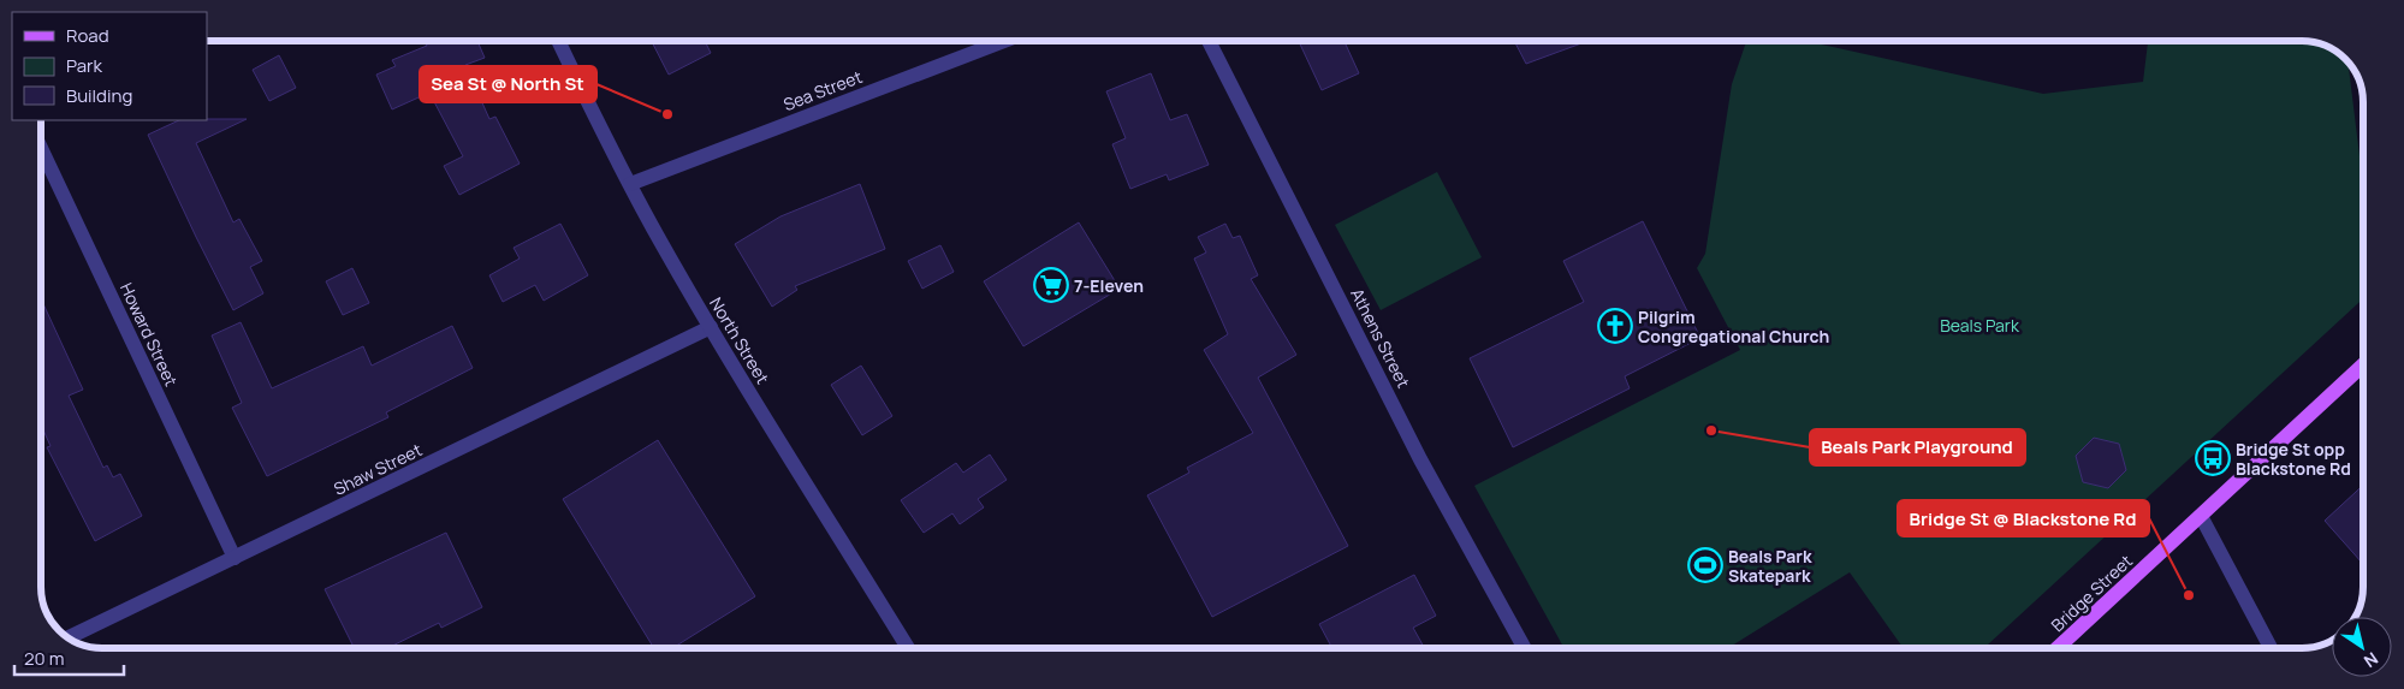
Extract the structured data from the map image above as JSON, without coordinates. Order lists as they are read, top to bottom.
{
  "streets": {
    "main road": ["Bridge Street"],
    "street": [
      "Sea Street",
      "Howard Street",
      "Athens Street",
      "North Street",
      "Shaw Street"
    ]
  },
  "crossings": [
    ["Sea Street", "North Street"],
    ["Howard Street", "Shaw Street"],
    ["North Street", "Shaw Street"]
  ],
  "parks": ["Beals Park"],
  "places": {
    "other": ["Sea St @ North St", "Beals Park Playground", "Bridge St @ Blackstone Rd"],
    "supermarket": ["7-Eleven"],
    "church": ["Pilgrim Congregational Church"],
    "bus stop": ["Bridge St opp Blackstone Rd"],
    "sports": ["Beals Park Skatepark"]
  },
  "legend": ["Road", "Park", "Building"],
  "scale_bar": "20 m",
  "north": "bottom right"
}
